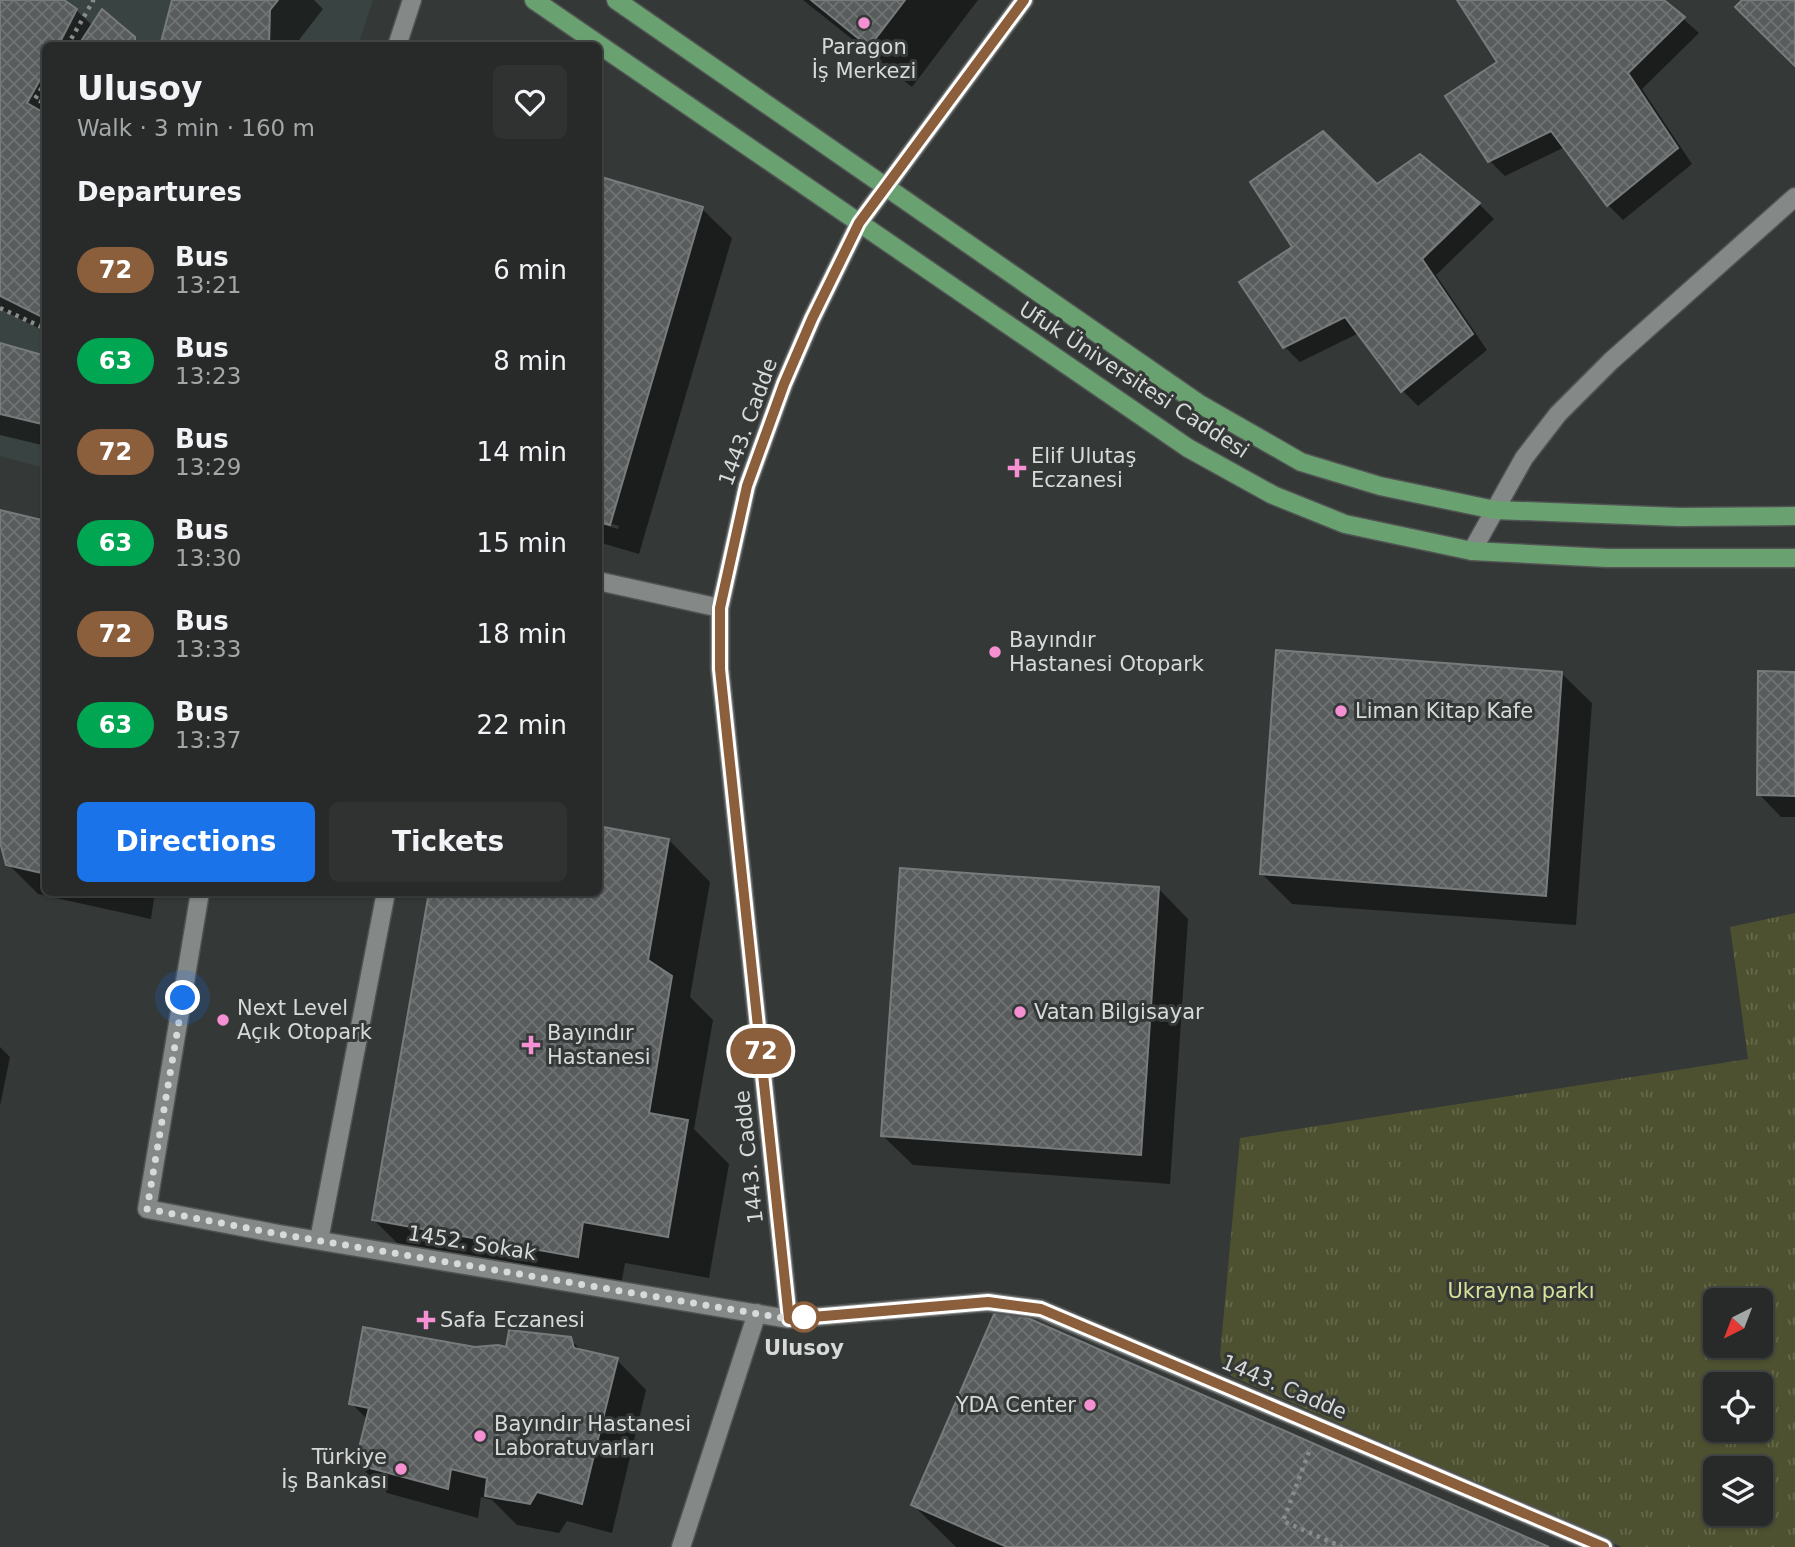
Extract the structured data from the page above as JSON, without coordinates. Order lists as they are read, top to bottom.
{
  "streets": {
    "main road": ["Ufuk Üniversitesi Caddesi"],
    "street": ["1443. Cadde", "1452. Sokak"]
  },
  "crossings": [
    ["Ufuk Üniversitesi Caddesi", "1443. Cadde"],
    ["1443. Cadde", "1452. Sokak"]
  ],
  "parks": ["Ukrayna parkı"],
  "places": {
    "other": [
      "Paragon İş Merkezi",
      "Bayındır Hastanesi Otopark",
      "Liman Kitap Kafe",
      "Vatan Bilgisayar",
      "Next Level Açık Otopark",
      "Ulusoy",
      "YDA Center",
      "Bayındır Hastanesi Laboratuvarları",
      "Türkiye İş Bankası"
    ],
    "health": ["Elif Ulutaş Eczanesi", "Bayındır Hastanesi", "Safa Eczanesi"]
  },
  "lines": ["bus line 72"],
  "north": "bottom left",
  "page": {
    "on_map": "72",
    "heading": [
      ["Ulusoy", "Walk · 3 min · 160 m"],
      "Departures"
    ],
    "list": [
      {
        "mark": "72",
        "name": "Bus",
        "note": "13:21",
        "value": "6 min"
      },
      {
        "mark": "63",
        "name": "Bus",
        "note": "13:23",
        "value": "8 min"
      },
      {
        "mark": "72",
        "name": "Bus",
        "note": "13:29",
        "value": "14 min"
      },
      {
        "mark": "63",
        "name": "Bus",
        "note": "13:30",
        "value": "15 min"
      },
      {
        "mark": "72",
        "name": "Bus",
        "note": "13:33",
        "value": "18 min"
      },
      {
        "mark": "63",
        "name": "Bus",
        "note": "13:37",
        "value": "22 min"
      }
    ],
    "buttons": ["Directions", "Tickets"]
  }
}
